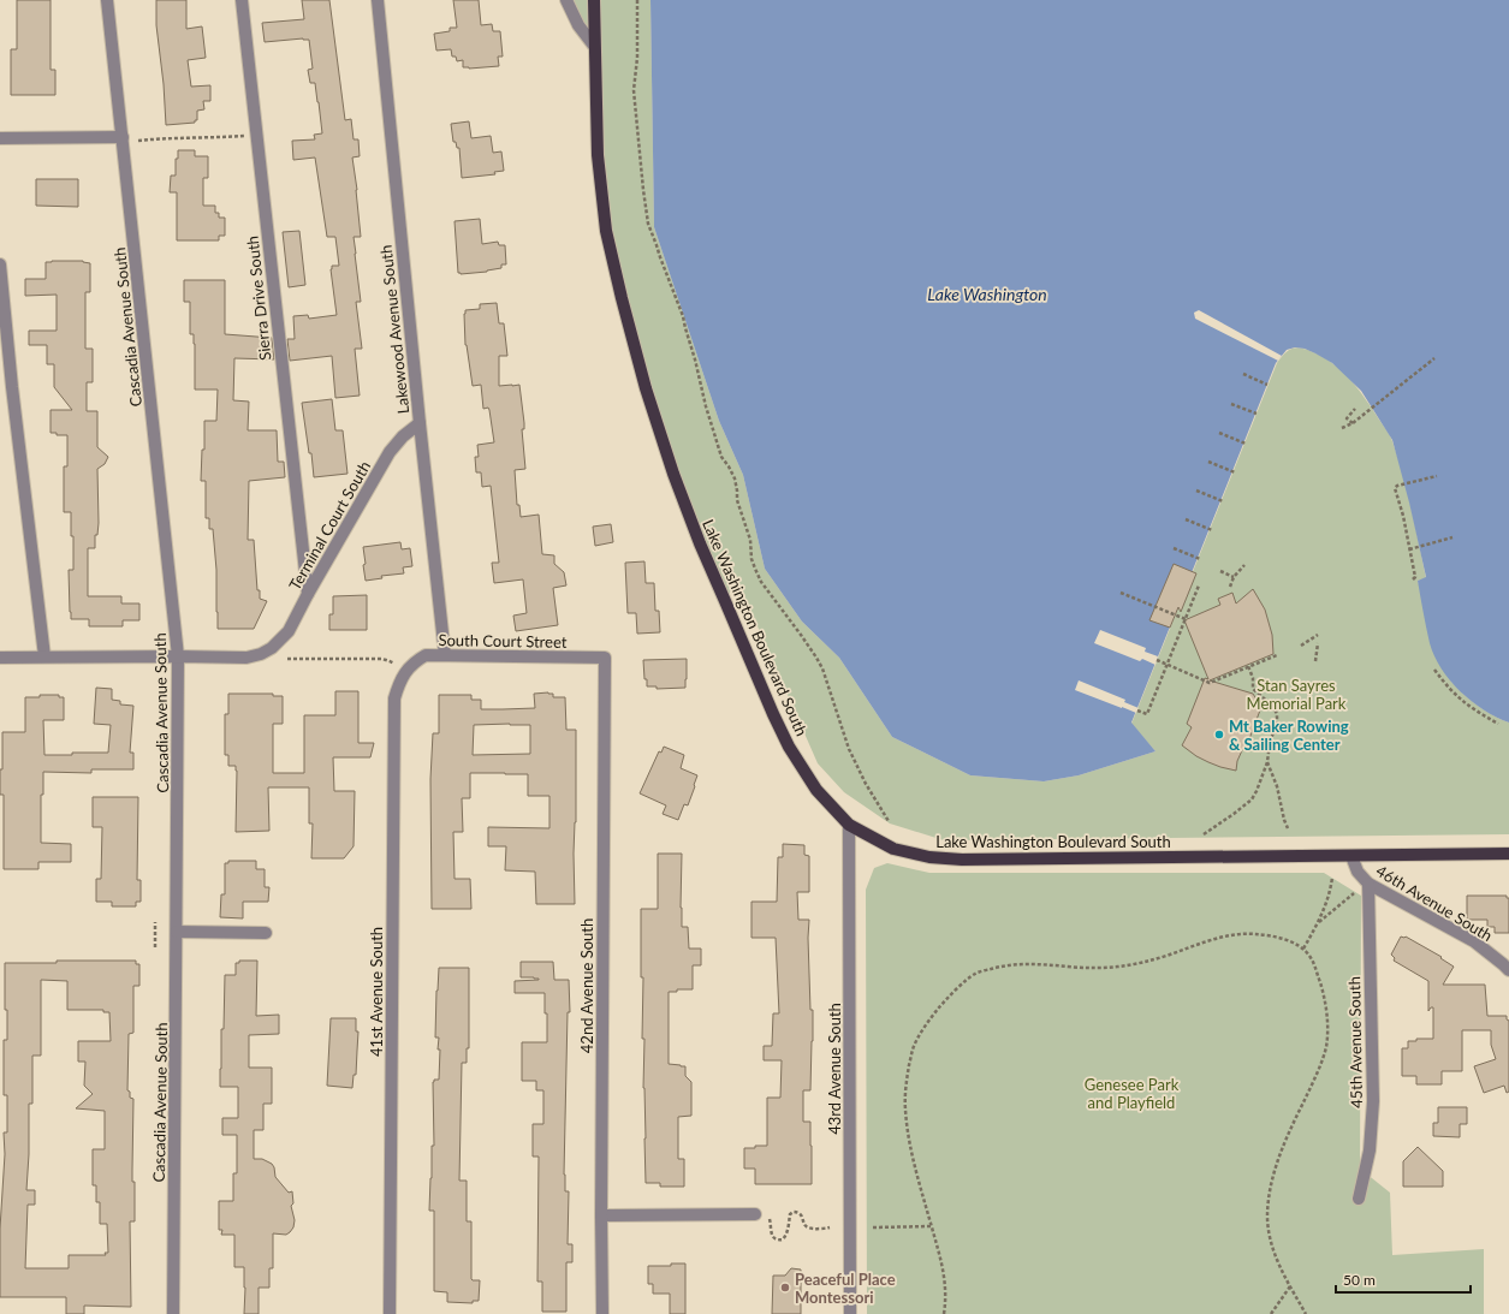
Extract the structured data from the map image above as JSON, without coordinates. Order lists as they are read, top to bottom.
{
  "streets": {
    "main road": ["Lake Washington Boulevard South"],
    "street": [
      "Sierra Drive South",
      "Cascadia Avenue South",
      "Lakewood Avenue South",
      "Terminal Court South",
      "South Court Street",
      "46th Avenue South",
      "42nd Avenue South",
      "41st Avenue South",
      "45th Avenue South",
      "43rd Avenue South"
    ]
  },
  "crossings": [
    ["Sierra Drive South", "Terminal Court South"],
    ["Cascadia Avenue South", "Terminal Court South"],
    ["Lakewood Avenue South", "Terminal Court South"],
    ["Lakewood Avenue South", "South Court Street"],
    ["Lake Washington Boulevard South", "46th Avenue South"],
    ["Lake Washington Boulevard South", "43rd Avenue South"],
    ["South Court Street", "42nd Avenue South"],
    ["South Court Street", "41st Avenue South"],
    ["46th Avenue South", "45th Avenue South"]
  ],
  "water": ["Lake Washington"],
  "parks": ["Stan Sayres Memorial Park", "Genesee Park and Playfield"],
  "places": ["Mt Baker Rowing & Sailing Center", "Peaceful Place Montessori"],
  "scale_bar": "50 m"
}
